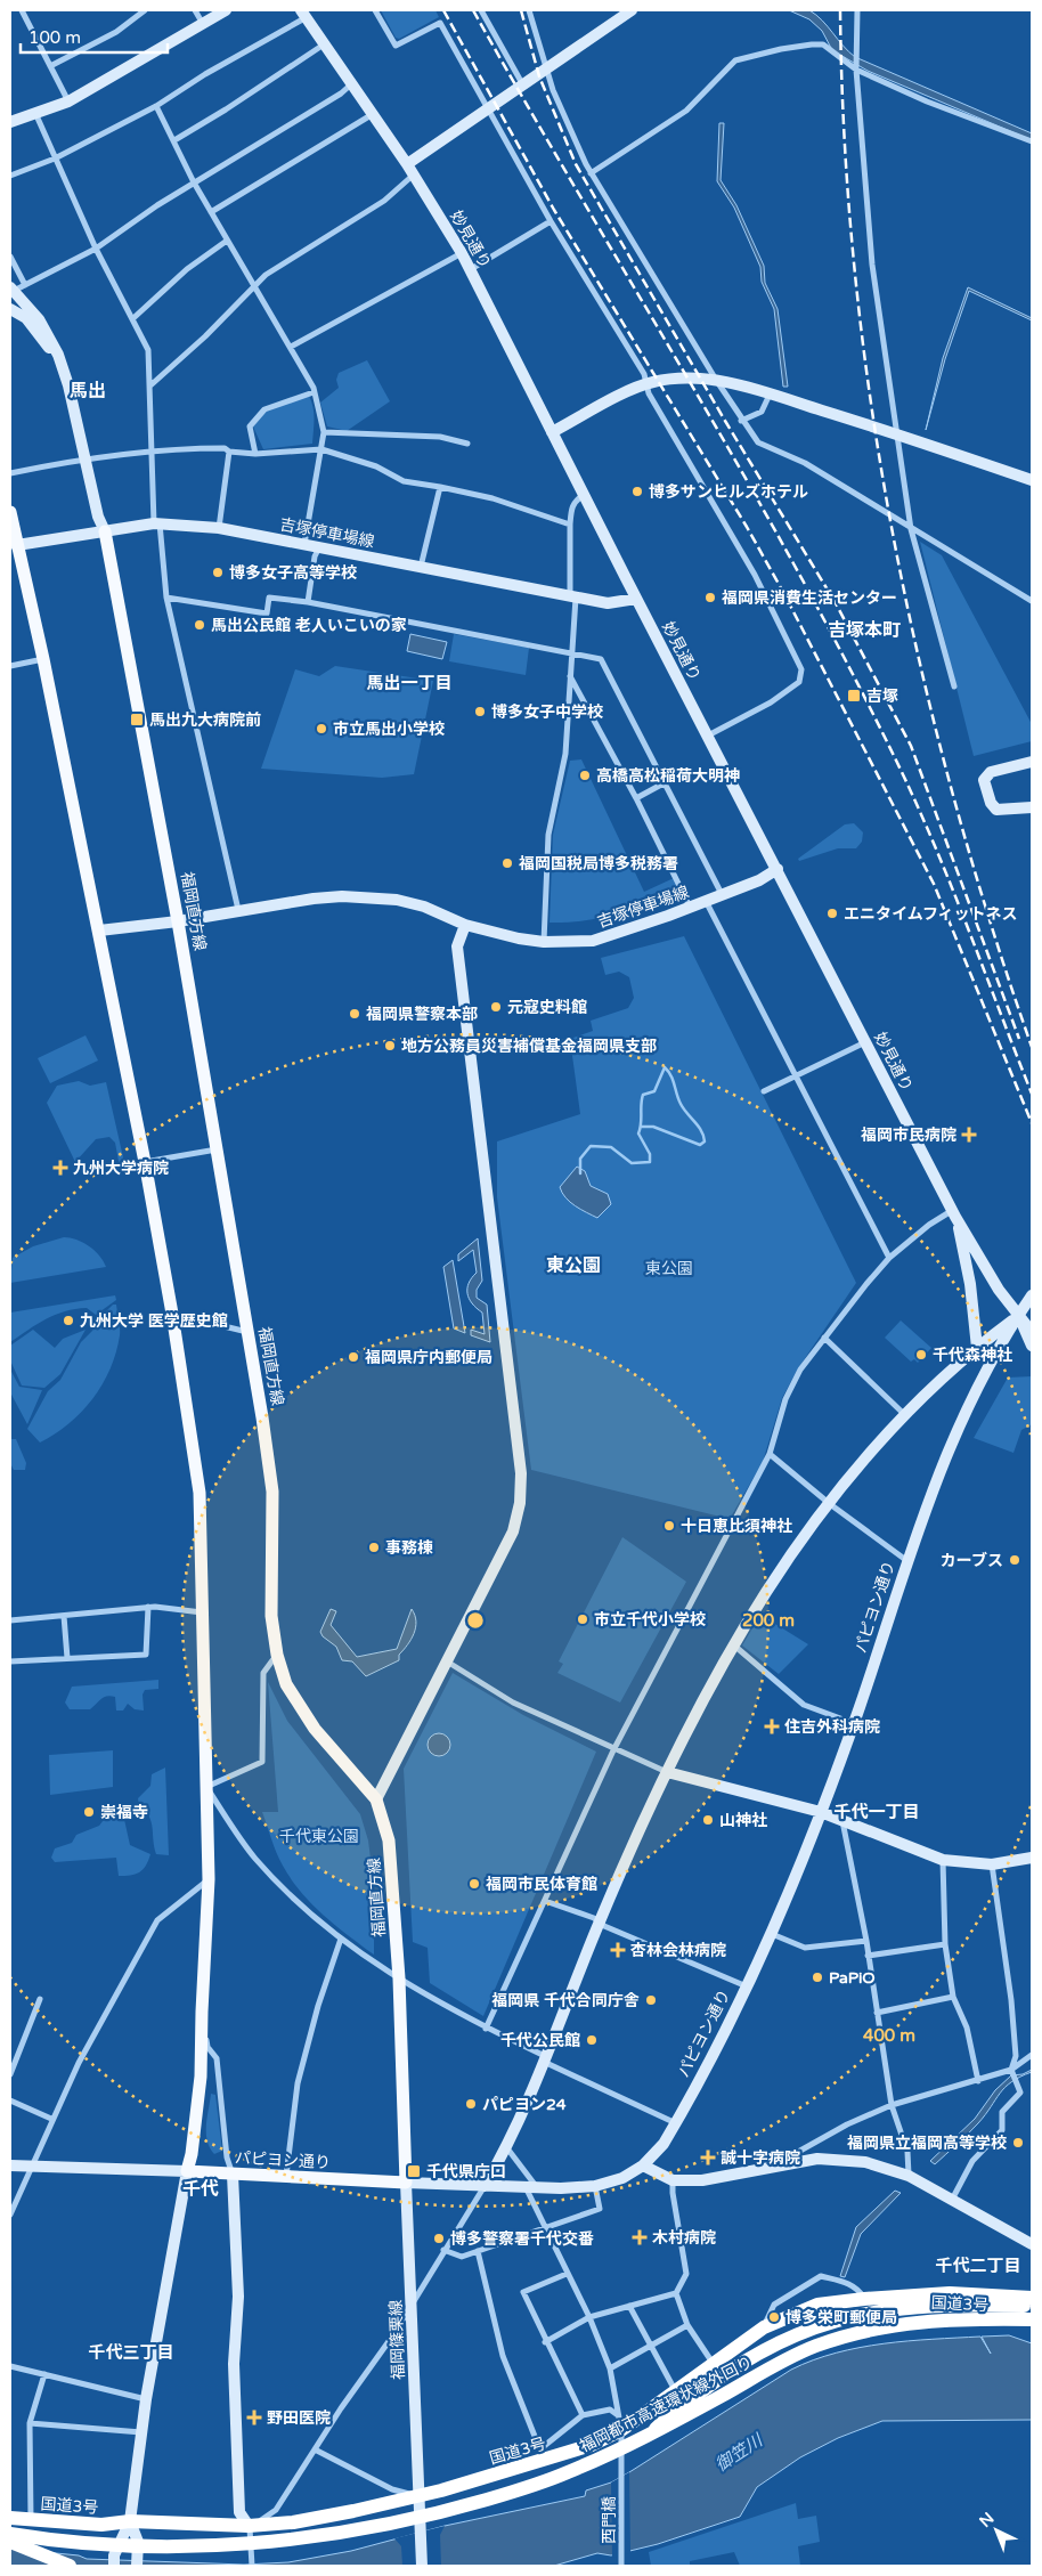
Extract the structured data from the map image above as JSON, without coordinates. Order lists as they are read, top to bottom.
{
  "streets": {
    "highway": ["国道3号", "福岡都市高速環状線外回り"],
    "main road": ["福岡直方線", "パピヨン通り"],
    "street": [
      "妙見通り",
      "吉塚停車場線",
      "福岡篠栗線",
      "西門橋"
    ]
  },
  "crossings": [
    ["妙見通り", "吉塚停車場線"],
    ["妙見通り", "パピヨン通り"],
    ["吉塚停車場線", "福岡直方線"],
    ["福岡直方線", "パピヨン通り"],
    ["福岡直方線", "福岡篠栗線"],
    ["パピヨン通り", "福岡篠栗線"],
    ["パピヨン通り", "西門橋"],
    ["国道3号", "福岡篠栗線"],
    ["国道3号", "福岡都市高速環状線外回り"],
    ["国道3号", "西門橋"]
  ],
  "districts": [
    "馬出",
    "吉塚本町",
    "馬出一丁目",
    "東公園",
    "千代一丁目",
    "千代",
    "千代二丁目",
    "千代三丁目"
  ],
  "water": ["御笠川"],
  "parks": ["東公園", "千代東公園"],
  "places": {
    "other": [
      "博多サンヒルズホテル",
      "博多女子高等学校",
      "福岡県消費生活センター",
      "馬出公民館 老人いこいの家",
      "博多女子中学校",
      "市立馬出小学校",
      "高橋高松稲荷大明神",
      "福岡国税局博多税務署",
      "エニタイムフィットネス",
      "元寇史料館",
      "福岡県警察本部",
      "地方公務員災害補償基金福岡県支部",
      "九州大学 医学歴史館",
      "千代森神社",
      "福岡県庁内郵便局",
      "十日恵比須神社",
      "事務棟",
      "カーブス",
      "市立千代小学校",
      "崇福寺",
      "山神社",
      "福岡市民体育館",
      "PaPiO",
      "福岡県 千代合同庁舎",
      "千代公民館",
      "パピヨン24",
      "福岡県立福岡高等学校",
      "博多警察署千代交番",
      "博多栄町郵便局"
    ],
    "transit": ["吉塚", "馬出九大病院前", "千代県庁口"],
    "health": [
      "福岡市民病院",
      "九州大学病院",
      "住吉外科病院",
      "杏林会林病院",
      "誠十字病院",
      "木村病院",
      "野田医院"
    ]
  },
  "scale_bar": "100 m",
  "north": "top left",
  "rings": ["200 m", "400 m"]
}
